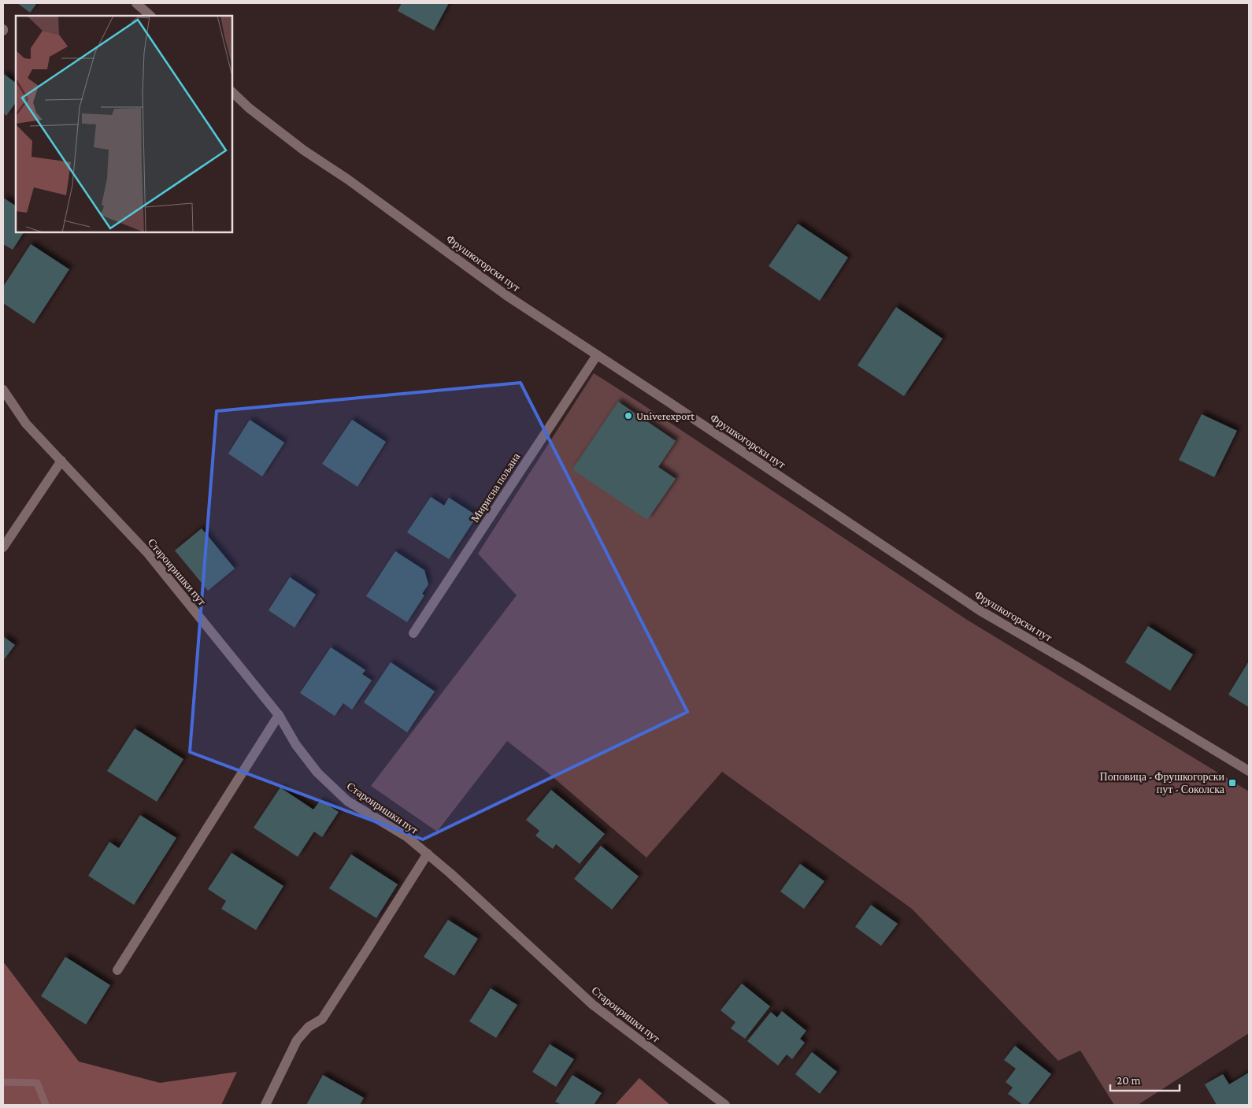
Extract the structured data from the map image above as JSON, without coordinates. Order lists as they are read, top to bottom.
{
  "streets": {
    "street": ["Фрушкогорски пут", "Мирисна пољана", "Староиришки пут"]
  },
  "crossings": [
    ["Фрушкогорски пут", "Мирисна пољана"]
  ],
  "places": {
    "other": ["Univerexport"],
    "transit": ["Поповица - Фрушкогорски пут - Соколска"]
  },
  "scale_bar": "20 m"
}
